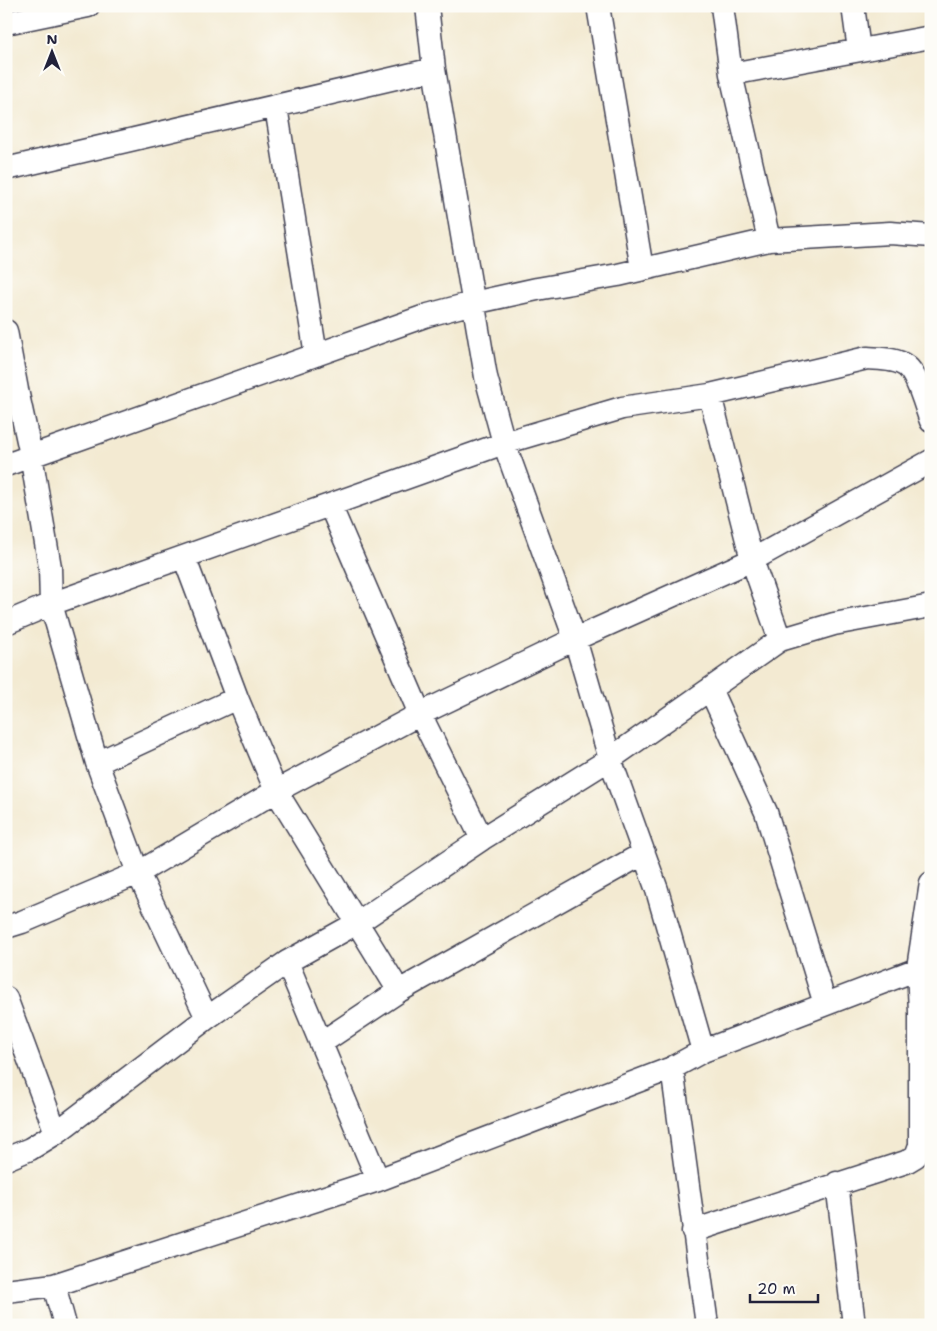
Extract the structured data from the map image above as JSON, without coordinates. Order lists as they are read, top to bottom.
{
  "scale_bar": "20 m",
  "north": "top"
}
